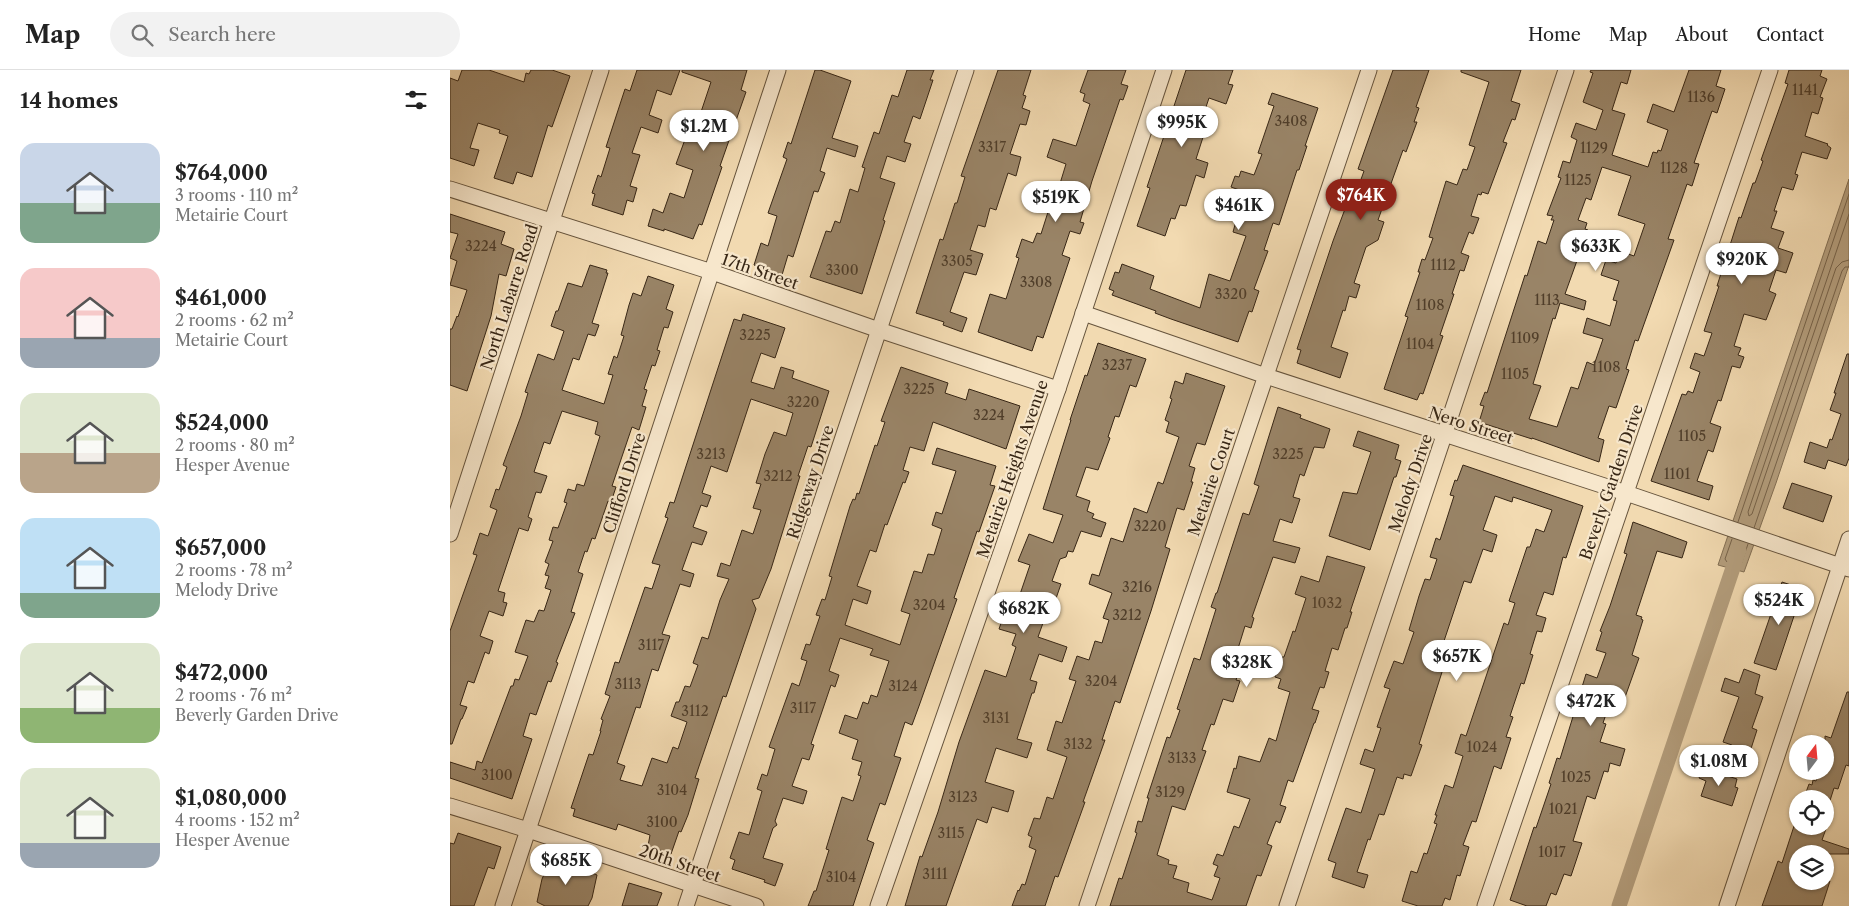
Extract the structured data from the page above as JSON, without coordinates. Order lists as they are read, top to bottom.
{
  "streets": {
    "street": [
      "17th Street",
      "North Labarre Road",
      "Nero Street",
      "Metairie Heights Avenue",
      "Ridgeway Drive",
      "Metairie Court",
      "Beverly Garden Drive",
      "Clifford Drive",
      "Melody Drive",
      "20th Street"
    ]
  },
  "crossings": [
    ["17th Street", "North Labarre Road"],
    ["17th Street", "Metairie Heights Avenue"],
    ["17th Street", "Ridgeway Drive"],
    ["17th Street", "Clifford Drive"],
    ["Nero Street", "Metairie Heights Avenue"],
    ["Nero Street", "Metairie Court"],
    ["Nero Street", "Beverly Garden Drive"],
    ["Nero Street", "Melody Drive"],
    ["Ridgeway Drive", "20th Street"],
    ["Clifford Drive", "20th Street"]
  ],
  "house_numbers": [
    "1141",
    "1136",
    "3408",
    "3317",
    "1129",
    "1128",
    "1125",
    "3224",
    "3305",
    "1112",
    "3300",
    "3308",
    "3320",
    "1113",
    "1108",
    "3225",
    "1109",
    "1104",
    "3237",
    "1108",
    "1105",
    "3225",
    "3220",
    "3224",
    "1105",
    "3213",
    "3225",
    "1101",
    "3212",
    "3220",
    "3216",
    "1032",
    "3204",
    "3212",
    "3117",
    "3204",
    "3113",
    "3124",
    "3117",
    "3112",
    "3131",
    "3132",
    "1024",
    "3133",
    "3100",
    "1025",
    "3104",
    "3129",
    "3123",
    "1021",
    "3100",
    "3115",
    "1017",
    "3111",
    "3104"
  ],
  "north": "top",
  "page": {
    "header": "Map",
    "search": "Search here",
    "nav": [
      "Home",
      "Map",
      "About",
      "Contact"
    ],
    "heading": "14 homes",
    "price": [
      "$995K",
      "$1.2M",
      "$764K",
      "$519K",
      "$461K",
      "$633K",
      "$920K",
      "$524K",
      "$682K",
      "$657K",
      "$328K",
      "$472K",
      "$1.08M",
      "$685K"
    ],
    "list": [
      {
        "name": "$764,000",
        "note": "3 rooms · 110 m² · Metairie Court"
      },
      {
        "name": "$461,000",
        "note": "2 rooms · 62 m² · Metairie Court"
      },
      {
        "name": "$524,000",
        "note": "2 rooms · 80 m² · Hesper Avenue"
      },
      {
        "name": "$657,000",
        "note": "2 rooms · 78 m² · Melody Drive"
      },
      {
        "name": "$472,000",
        "note": "2 rooms · 76 m² · Beverly Garden Drive"
      },
      {
        "name": "$1,080,000",
        "note": "4 rooms · 152 m² · Hesper Avenue"
      }
    ]
  }
}
